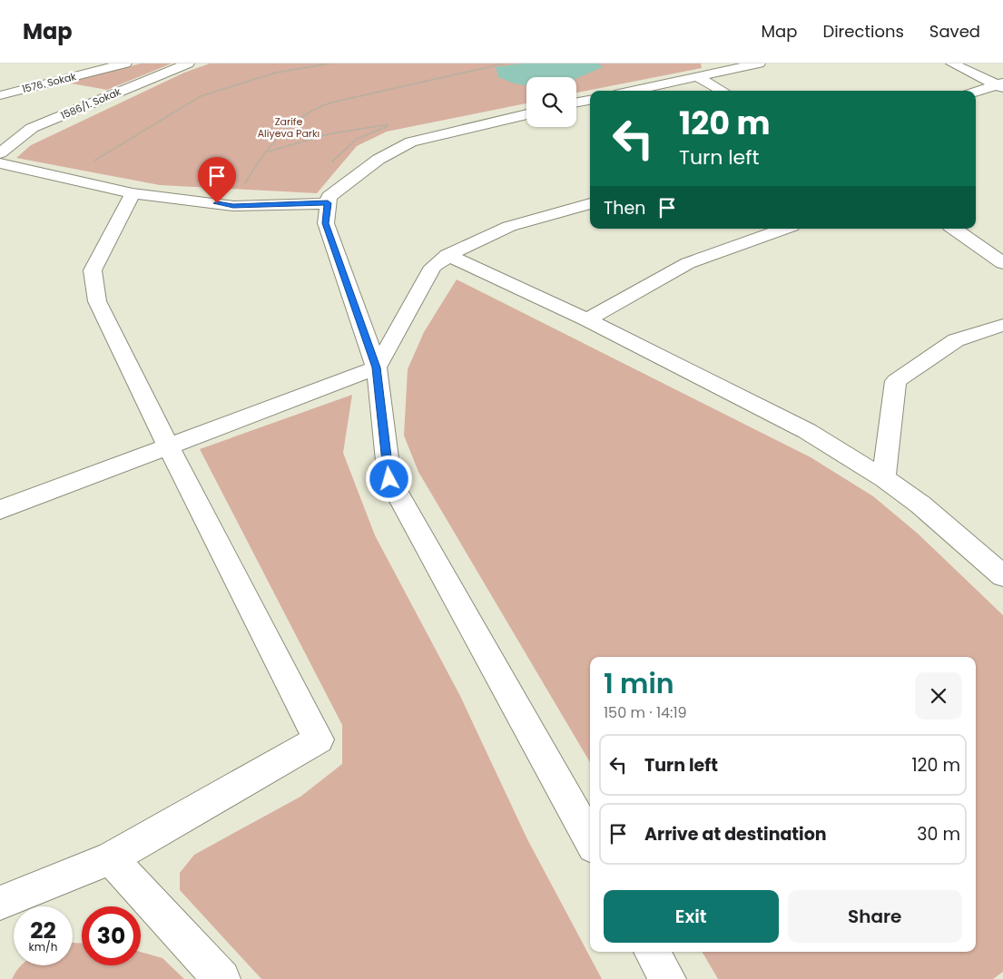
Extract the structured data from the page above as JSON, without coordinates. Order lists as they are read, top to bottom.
{
  "streets": {
    "street": ["1576. Sokak", "1586/1. Sokak"]
  },
  "parks": ["Zarife Aliyeva Parkı"],
  "page": {
    "header": "Map",
    "nav": ["Map", "Directions", "Saved"],
    "turn": ["120 m", "Turn left"],
    "then": "Then",
    "heading": ["1 min", "150 m · 14:19"],
    "list": [
      {
        "name": "Turn left",
        "value": "120 m"
      },
      {
        "name": "Arrive at destination",
        "value": "30 m"
      }
    ],
    "buttons": ["Exit", "Share"],
    "speed": "22 km/h",
    "limit": "30"
  }
}
